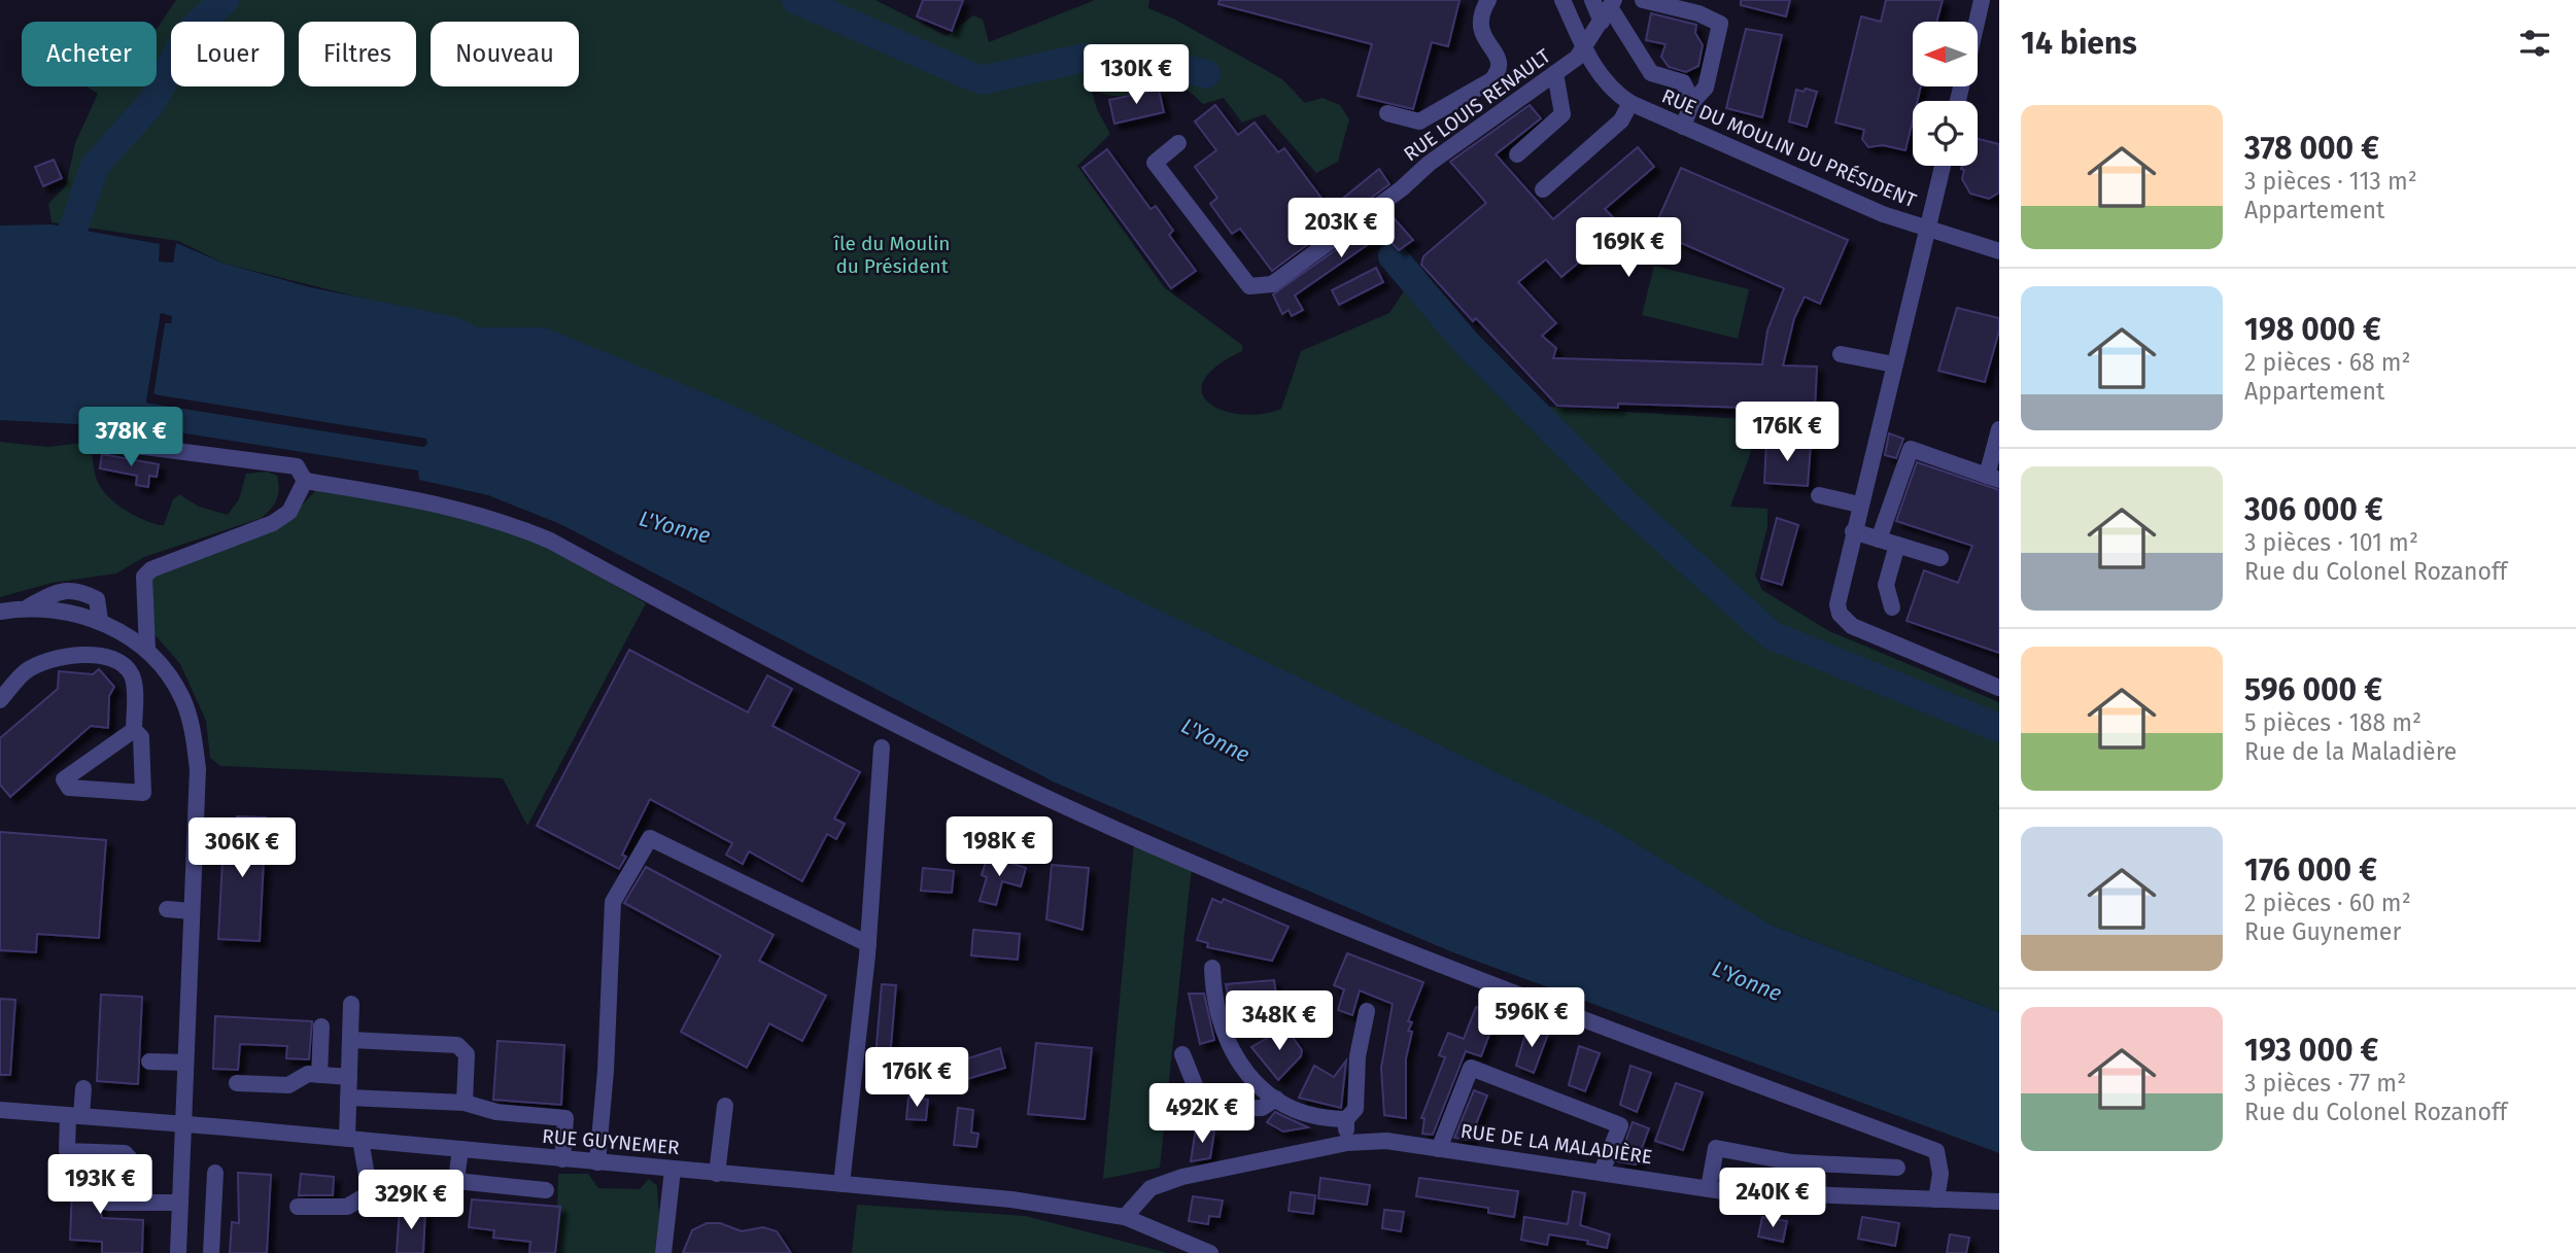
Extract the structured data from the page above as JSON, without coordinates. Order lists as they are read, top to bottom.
{
  "streets": {
    "street": [
      "RUE LOUIS RENAULT",
      "RUE DU MOULIN DU PRÉSIDENT",
      "RUE GUYNEMER",
      "RUE DE LA MALADIÈRE"
    ]
  },
  "crossings": [
    ["RUE LOUIS RENAULT", "RUE DU MOULIN DU PRÉSIDENT"],
    ["RUE GUYNEMER", "RUE DE LA MALADIÈRE"]
  ],
  "water": ["L'Yonne"],
  "parks": ["île du Moulin du Président"],
  "north": "left",
  "page": {
    "heading": "14 biens",
    "chip": [
      "Acheter",
      "Louer",
      "Filtres",
      "Nouveau"
    ],
    "price": [
      "130K €",
      "203K €",
      "169K €",
      "176K €",
      "378K €",
      "198K €",
      "306K €",
      "596K €",
      "348K €",
      "176K €",
      "492K €",
      "193K €",
      "240K €",
      "329K €"
    ],
    "list": [
      {
        "name": "378 000 €",
        "note": "3 pièces · 113 m² · Appartement"
      },
      {
        "name": "198 000 €",
        "note": "2 pièces · 68 m² · Appartement"
      },
      {
        "name": "306 000 €",
        "note": "3 pièces · 101 m² · Rue du Colonel Rozanoff"
      },
      {
        "name": "596 000 €",
        "note": "5 pièces · 188 m² · Rue de la Maladière"
      },
      {
        "name": "176 000 €",
        "note": "2 pièces · 60 m² · Rue Guynemer"
      },
      {
        "name": "193 000 €",
        "note": "3 pièces · 77 m² · Rue du Colonel Rozanoff"
      }
    ]
  }
}
